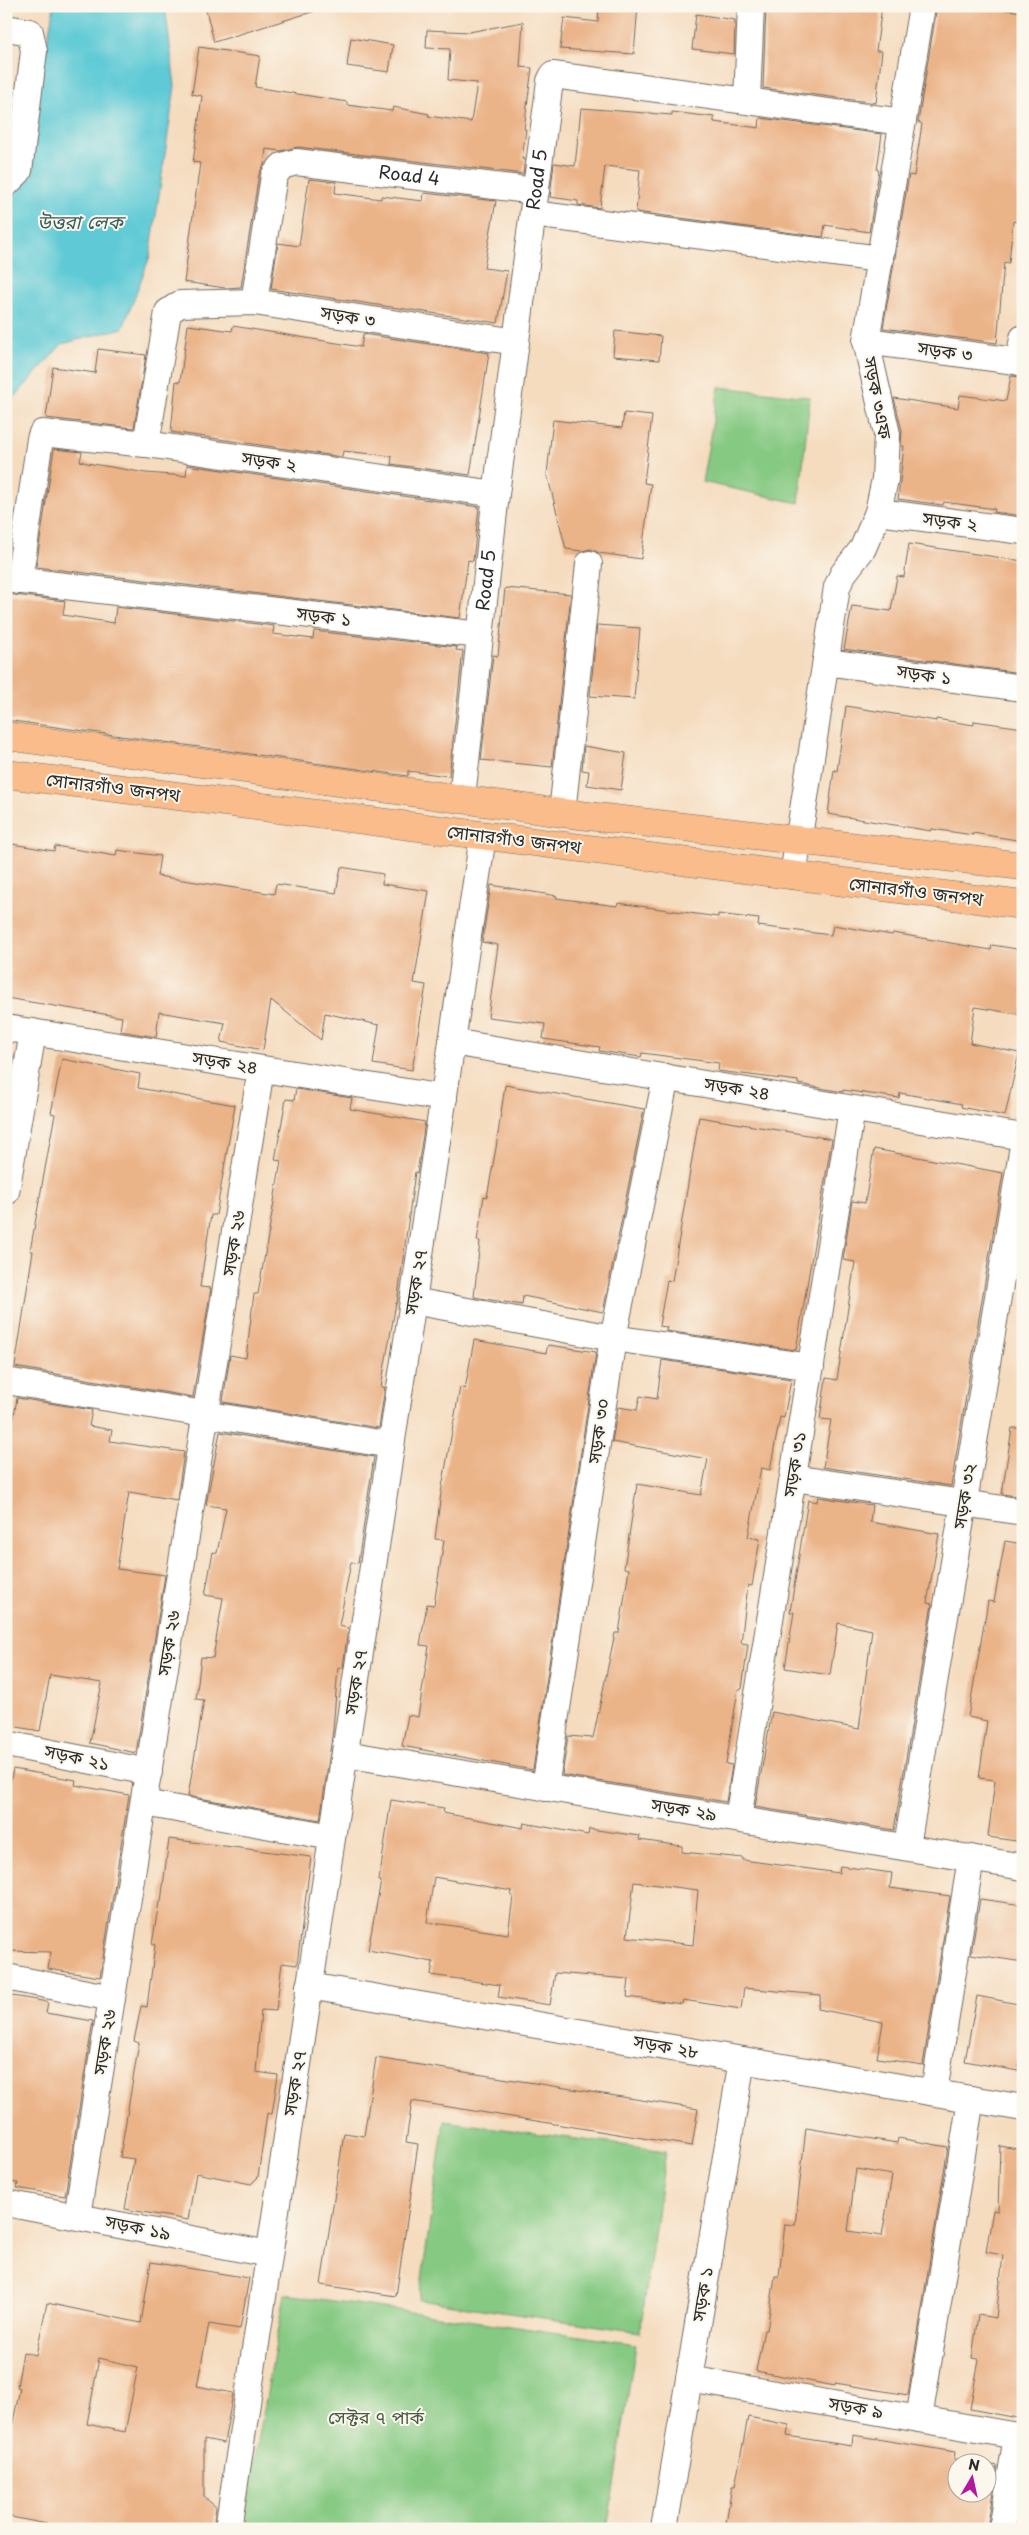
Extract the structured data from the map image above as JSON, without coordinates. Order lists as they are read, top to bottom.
{
  "streets": {
    "main road": ["সোনারগাঁও জনপথ"],
    "street": [
      "Road 4",
      "Road 5",
      "সড়ক ৩",
      "সড়ক ৩এফ",
      "সড়ক ২",
      "সড়ক ১",
      "সড়ক ২৪",
      "সড়ক ২৬",
      "সড়ক ২৭",
      "সড়ক ৩০",
      "সড়ক ৩১",
      "সড়ক ৩২",
      "সড়ক ২১",
      "সড়ক ২৯",
      "সড়ক ২৮",
      "সড়ক ১৯",
      "সড়ক ৯"
    ]
  },
  "crossings": [
    ["Road 4", "Road 5"],
    ["Road 4", "সড়ক ৩"],
    ["Road 4", "সড়ক ৩এফ"],
    ["Road 5", "সড়ক ৩"],
    ["Road 5", "সড়ক ৩এফ"],
    ["Road 5", "সড়ক ২"],
    ["Road 5", "সড়ক ১"],
    ["সড়ক ৩", "সড়ক ৩এফ"],
    ["সড়ক ৩", "সড়ক ২"],
    ["সড়ক ৩এফ", "সড়ক ২"],
    ["সড়ক ৩এফ", "সড়ক ১"],
    ["সড়ক ৩এফ", "সোনারগাঁও জনপথ"],
    ["সড়ক ২", "সড়ক ১"],
    ["সড়ক ১", "সড়ক ২৮"],
    ["সড়ক ১", "সড়ক ৯"],
    ["সোনারগাঁও জনপথ", "সড়ক ২৭"],
    ["সড়ক ২৪", "সড়ক ২৬"],
    ["সড়ক ২৪", "সড়ক ২৭"],
    ["সড়ক ২৪", "সড়ক ৩০"],
    ["সড়ক ২৪", "সড়ক ৩১"],
    ["সড়ক ২৬", "সড়ক ২১"],
    ["সড়ক ২৬", "সড়ক ১৯"],
    ["সড়ক ২৭", "সড়ক ২৯"],
    ["সড়ক ২৭", "সড়ক ২৮"],
    ["সড়ক ২৭", "সড়ক ১৯"],
    ["সড়ক ৩০", "সড়ক ২৯"],
    ["সড়ক ৩১", "সড়ক ২৯"],
    ["সড়ক ৩২", "সড়ক ২৯"]
  ],
  "water": ["উত্তরা লেক"],
  "parks": ["সেক্টর ৭ পার্ক"],
  "north": "top"
}
